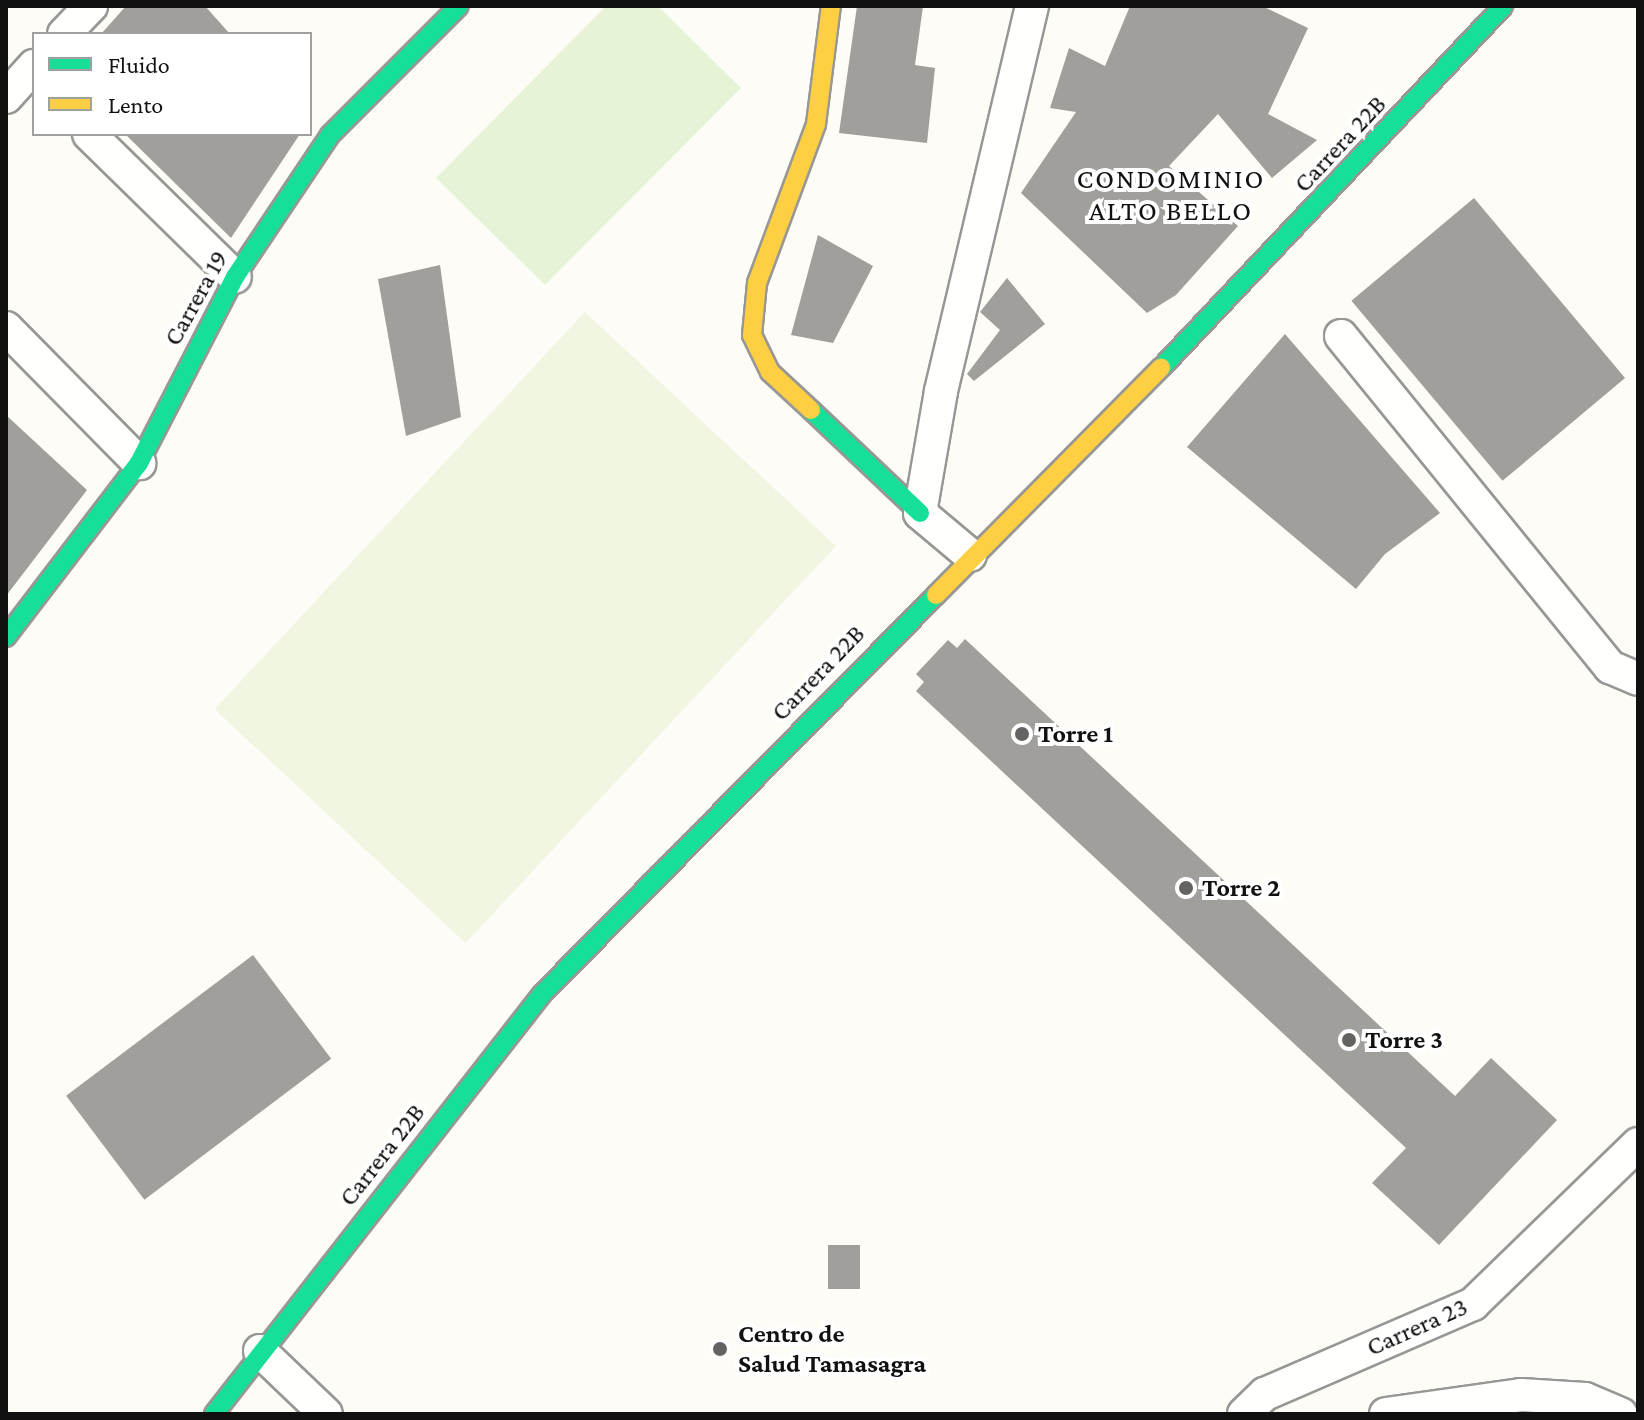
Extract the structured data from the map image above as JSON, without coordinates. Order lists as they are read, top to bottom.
{
  "streets": {
    "street": ["Carrera 22B", "Carrera 19", "Carrera 23"]
  },
  "districts": ["CONDOMINIO ALTO BELLO"],
  "places": [
    "Torre 1",
    "Torre 2",
    "Torre 3",
    "Centro de Salud Tamasagra"
  ],
  "legend": ["Fluido", "Lento"]
}
